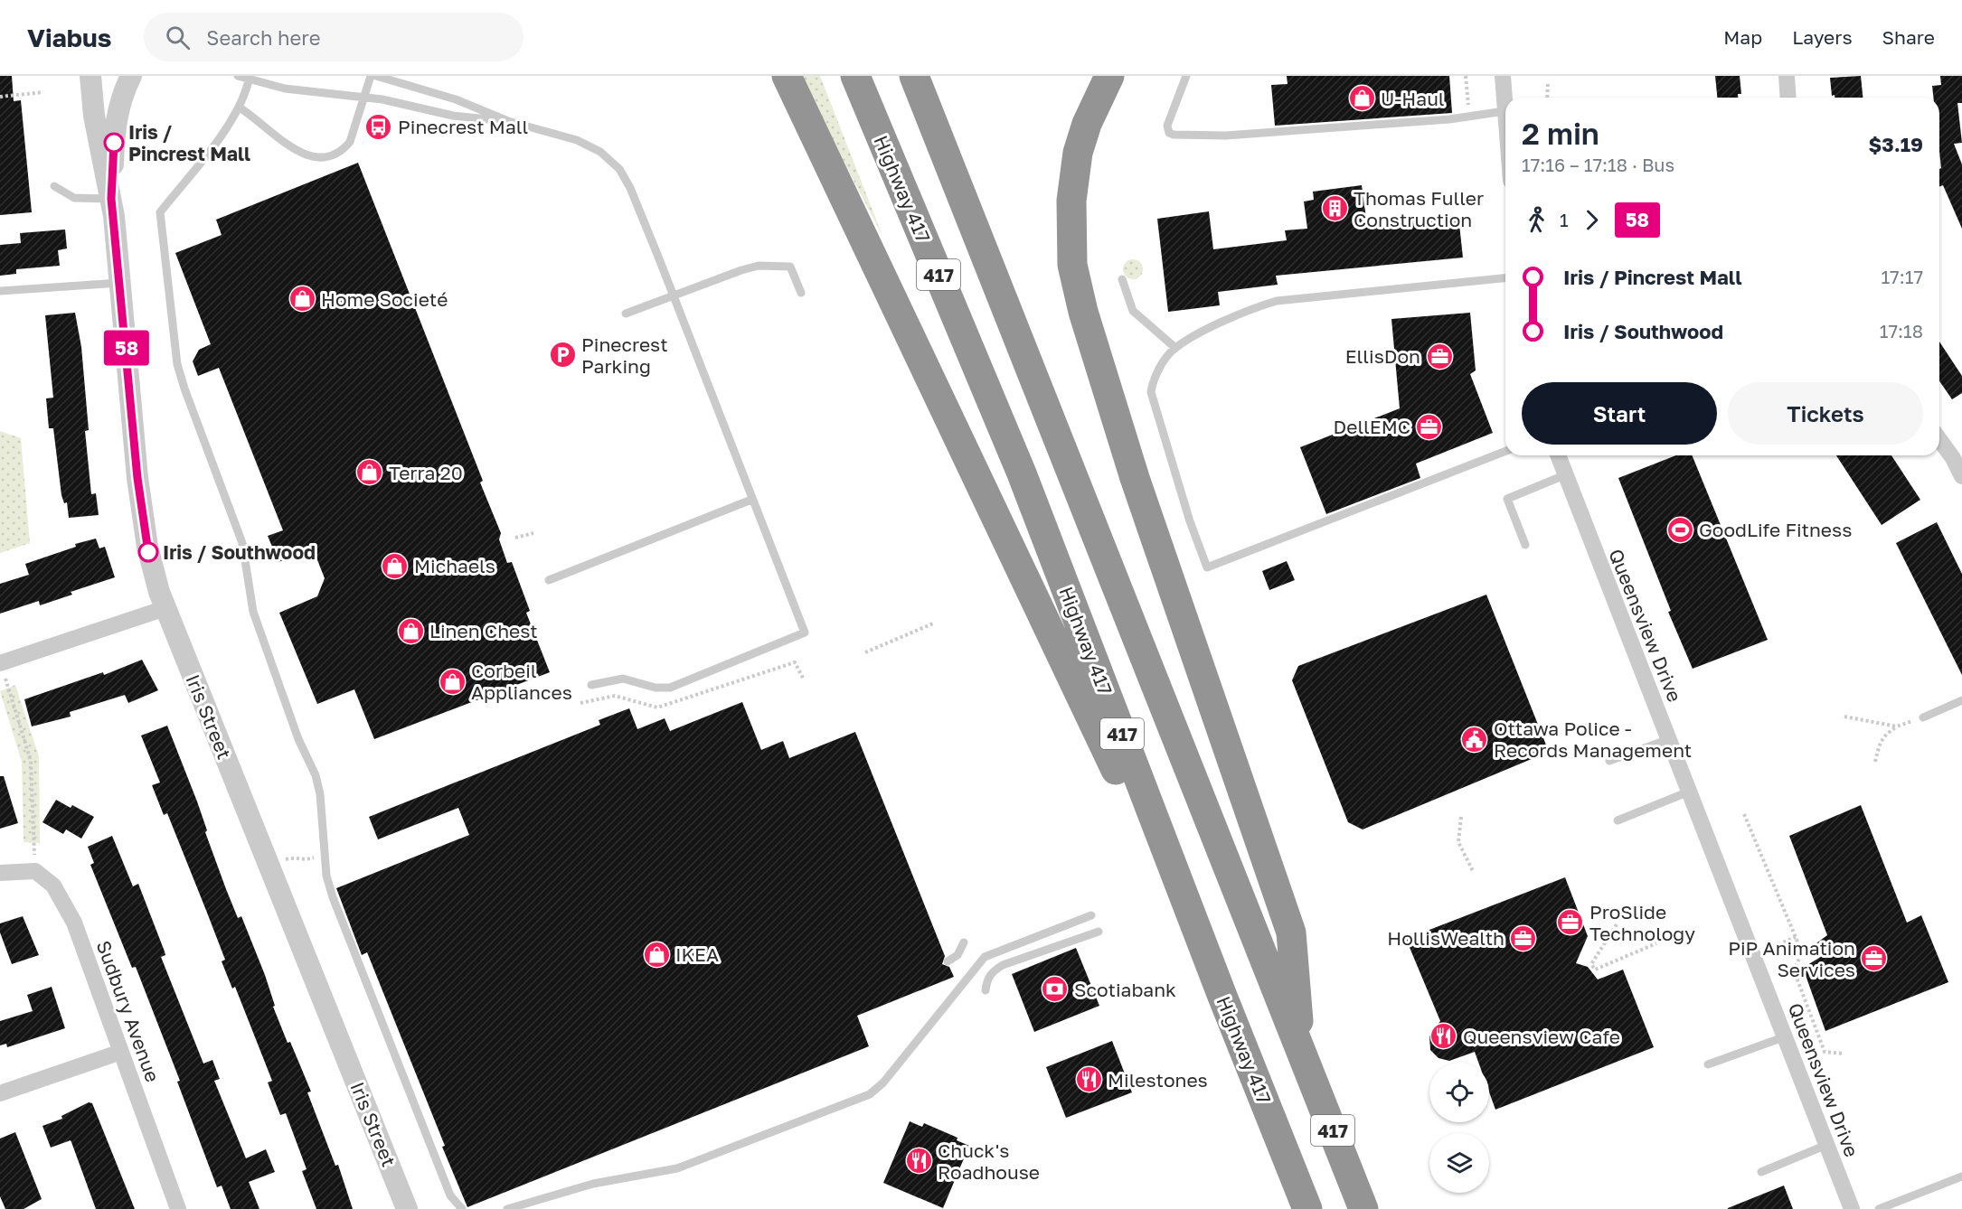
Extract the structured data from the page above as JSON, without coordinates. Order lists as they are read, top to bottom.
{
  "streets": {
    "highway": ["Highway 417", "417"],
    "street": ["Queensview Drive", "Iris Street", "Sudbury Avenue"]
  },
  "places": {
    "shop": [
      "U-Haul",
      "Home Societé",
      "Terra 20",
      "Michaels",
      "Linen Chest",
      "Corbeil Appliances",
      "IKEA"
    ],
    "bus stop": ["Pinecrest Mall"],
    "other": ["Iris / Pincrest Mall", "Iris / Southwood"],
    "building": ["Thomas Fuller Construction"],
    "parking": ["Pinecrest Parking"],
    "office": [
      "EllisDon",
      "DellEMC",
      "ProSlide Technology",
      "HollisWealth",
      "PiP Animation Services"
    ],
    "sports": ["GoodLife Fitness"],
    "public building": ["Ottawa Police - Records Management"],
    "bank": ["Scotiabank"],
    "restaurant": ["Queensview Cafe", "Milestones", "Chuck's Roadhouse"]
  },
  "lines": ["bus line 58"],
  "page": {
    "header": "Viabus",
    "search": "Search here",
    "nav": ["Map", "Layers", "Share"],
    "on_map": "58",
    "heading": ["2 min", "17:16 – 17:18 · Bus", "$3.19"],
    "legs": ["1", "58"],
    "list": [
      {
        "name": "Iris / Pincrest Mall",
        "value": "17:17"
      },
      {
        "name": "Iris / Southwood",
        "value": "17:18"
      }
    ],
    "buttons": ["Start", "Tickets"]
  }
}
